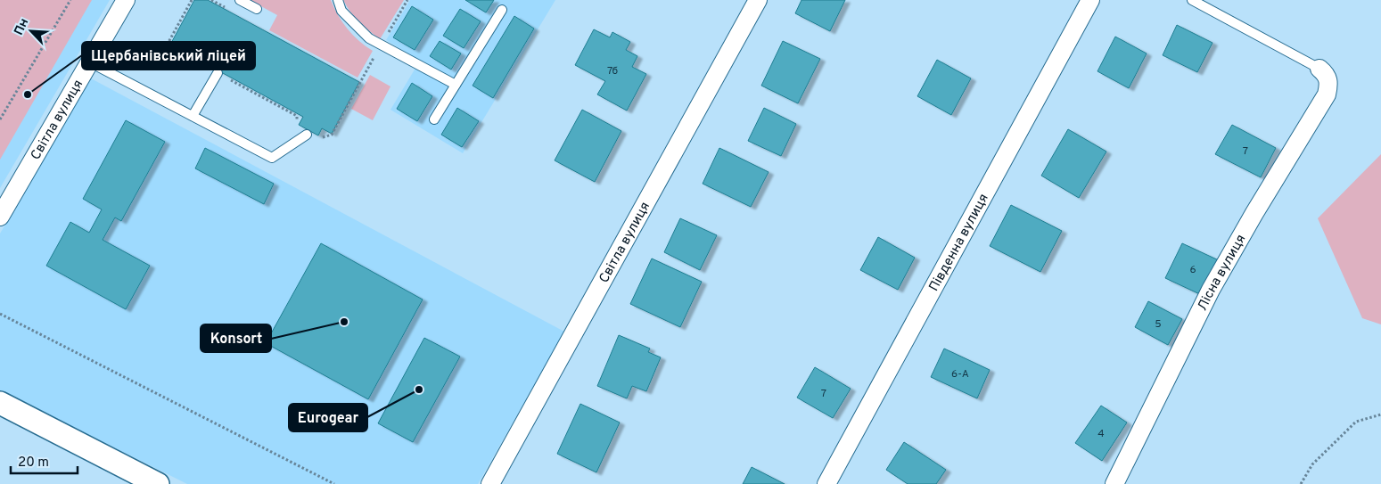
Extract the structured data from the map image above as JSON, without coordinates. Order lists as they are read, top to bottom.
{
  "streets": {
    "street": ["Світла вулиця", "Південна вулиця", "Лісна вулиця"]
  },
  "places": ["Щербанівський ліцей", "Konsort", "Eurogear"],
  "house_numbers": [
    "7б",
    "7",
    "6",
    "5",
    "6-А",
    "7",
    "4"
  ],
  "scale_bar": "20 m",
  "north": "top left"
}
